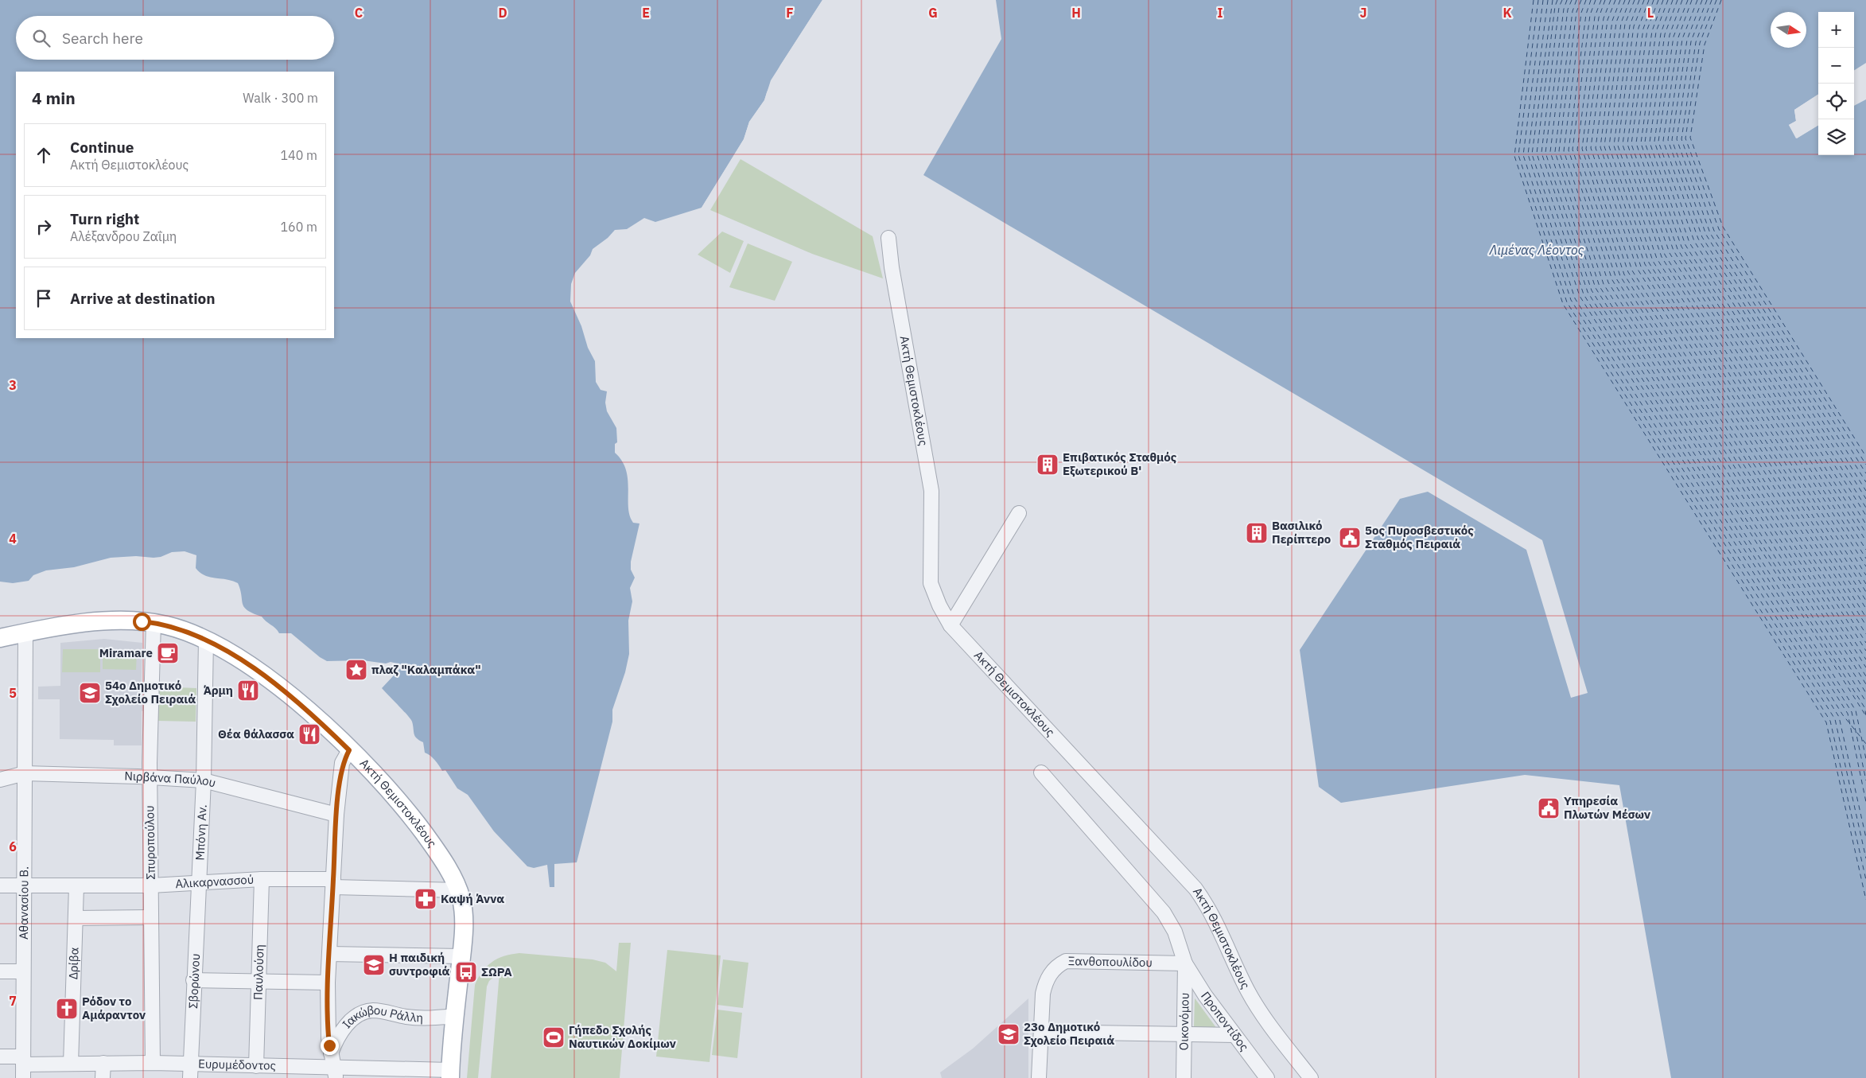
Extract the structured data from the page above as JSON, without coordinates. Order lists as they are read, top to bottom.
{
  "streets": {
    "main road": ["Ακτή Θεμιστοκλέους"],
    "street": [
      "Νιρβάνα Παύλου",
      "Μπόνη Αν.",
      "Σπυροπούλου",
      "Αλικαρνασσού",
      "Αθανασίου Β.",
      "Δρίβα",
      "Ξανθοπουλίδου",
      "Παυλούση",
      "Σβορώνου",
      "Οικονόμου",
      "Προποντίδος",
      "Ιακώβου Ράλλη",
      "Ευρυμέδοντος"
    ]
  },
  "crossings": [
    ["Ακτή Θεμιστοκλέους", "Μπόνη Αν."],
    ["Ακτή Θεμιστοκλέους", "Σπυροπούλου"],
    ["Ακτή Θεμιστοκλέους", "Αλικαρνασσού"],
    ["Ακτή Θεμιστοκλέους", "Αθανασίου Β."],
    ["Ακτή Θεμιστοκλέους", "Ιακώβου Ράλλη"],
    ["Ακτή Θεμιστοκλέους", "Ευρυμέδοντος"],
    ["Νιρβάνα Παύλου", "Μπόνη Αν."],
    ["Νιρβάνα Παύλου", "Σπυροπούλου"],
    ["Νιρβάνα Παύλου", "Αθανασίου Β."],
    ["Μπόνη Αν.", "Αλικαρνασσού"],
    ["Μπόνη Αν.", "Σβορώνου"],
    ["Σπυροπούλου", "Αλικαρνασσού"],
    ["Σπυροπούλου", "Ευρυμέδοντος"],
    ["Αλικαρνασσού", "Αθανασίου Β."],
    ["Αλικαρνασσού", "Δρίβα"],
    ["Αλικαρνασσού", "Παυλούση"],
    ["Αλικαρνασσού", "Σβορώνου"],
    ["Αθανασίου Β.", "Ευρυμέδοντος"],
    ["Δρίβα", "Ευρυμέδοντος"],
    ["Ξανθοπουλίδου", "Οικονόμου"],
    ["Ξανθοπουλίδου", "Προποντίδος"],
    ["Παυλούση", "Ευρυμέδοντος"],
    ["Σβορώνου", "Ευρυμέδοντος"],
    ["Οικονόμου", "Προποντίδος"]
  ],
  "water": ["Λιμένας Λέοντος"],
  "places": {
    "building": ["Επιβατικός Σταθμός Εξωτερικού Β'", "Βασιλικό Περίπτερο"],
    "public building": ["5ος Πυροσβεστικός Σταθμός Πειραιά", "Υπηρεσία Πλωτών Μέσων"],
    "cafe": ["Miramare"],
    "place": ["πλαζ \"Καλαμπάκα\""],
    "restaurant": ["Άρμη", "Θέα θάλασσα"],
    "school or university": ["54ο Δημοτικό Σχολείο Πειραιά", "Η παιδική συντροφιά", "23ο Δημοτικό Σχολείο Πειραιά"],
    "pharmacy": ["Καψή Άννα"],
    "bus stop": ["ΣΩΡΑ"],
    "church": ["Ρόδον το Αμάραντον"],
    "sports": ["Γήπεδο Σχολής Ναυτικών Δοκίμων"]
  },
  "north": "right",
  "page": {
    "map_buttons": ["+", "−"],
    "search": "Search here",
    "heading": ["4 min", "Walk · 300 m"],
    "list": [
      ["Continue", "Ακτή Θεμιστοκλέους", "140 m"],
      ["Turn right", "Αλέξανδρου Ζαΐμη", "160 m"],
      "Arrive at destination"
    ]
  },
  "grid": {
    "columns": [
      "C",
      "D",
      "E",
      "F",
      "G",
      "H",
      "I",
      "J",
      "K",
      "L"
    ],
    "rows": [
      "3",
      "4",
      "5",
      "6",
      "7"
    ]
  }
}
